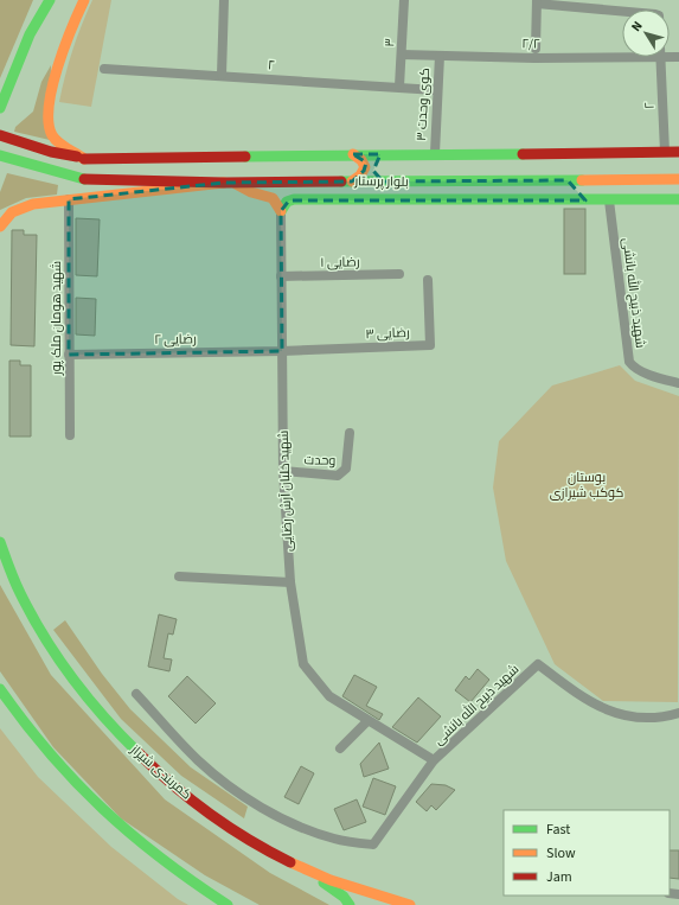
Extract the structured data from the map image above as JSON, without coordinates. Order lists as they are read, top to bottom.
{
  "streets": {
    "main road": ["بلوار پرستار", "کمربندی شیراز"],
    "street": [
      "۳",
      "۲/۲",
      "۲",
      "کوی وحدت ۳",
      "رضایی ۱",
      "شهید ذبیح الله بانشی",
      "شهید هومان ملک پور",
      "رضایی ۳",
      "رضایی ۲",
      "وحدت",
      "شهید خلبان آرش رضایی"
    ]
  },
  "crossings": [
    ["۳", "۲/۲"],
    ["۳", "۲"],
    ["۲/۲", "کوی وحدت ۳"],
    ["۲", "کوی وحدت ۳"],
    ["۲", "بلوار پرستار"],
    ["کوی وحدت ۳", "بلوار پرستار"],
    ["رضایی ۱", "شهید خلبان آرش رضایی"],
    ["شهید ذبیح الله بانشی", "شهید خلبان آرش رضایی"],
    ["شهید هومان ملک پور", "رضایی ۲"],
    ["رضایی ۳", "رضایی ۲"],
    ["رضایی ۳", "شهید خلبان آرش رضایی"],
    ["رضایی ۲", "شهید خلبان آرش رضایی"],
    ["وحدت", "شهید خلبان آرش رضایی"]
  ],
  "parks": ["بوستان کوکب شیرازی"],
  "legend": ["Fast", "Slow", "Jam"],
  "north": "top left"
}
